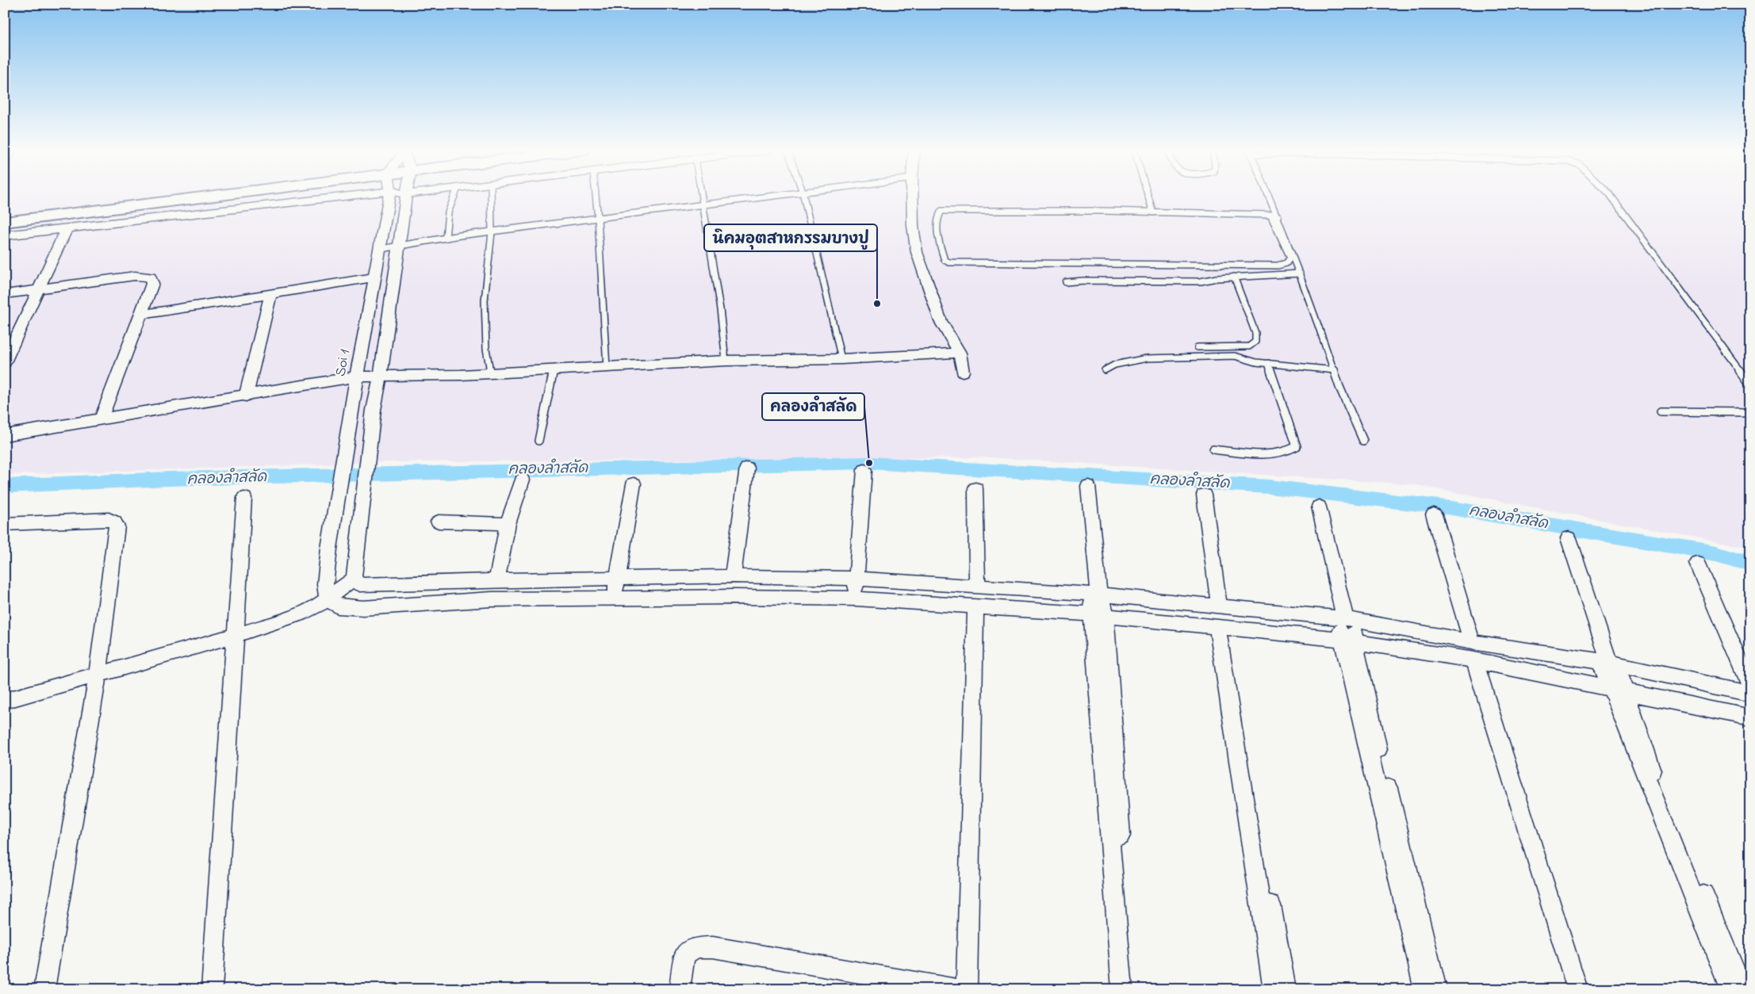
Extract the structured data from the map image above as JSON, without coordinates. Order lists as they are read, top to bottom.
{
  "streets": {
    "street": ["Soi 1"]
  },
  "water": ["คลองลำสลัด"],
  "places": ["นิคมอุตสาหกรรมบางปู", "คลองลำสลัด"]
}
